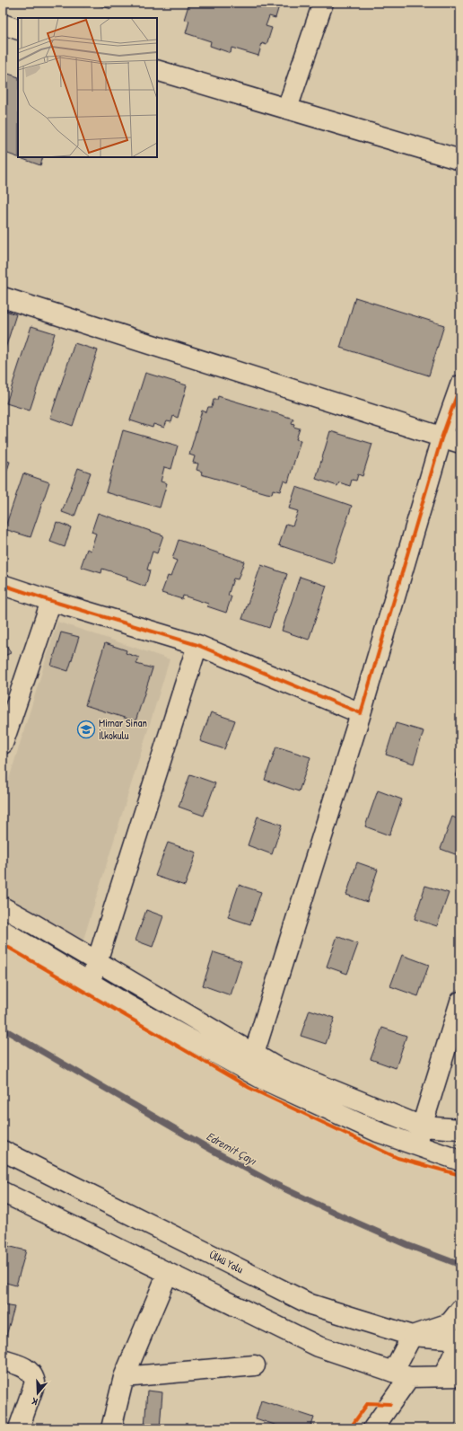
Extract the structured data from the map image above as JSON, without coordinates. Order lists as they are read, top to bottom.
{
  "streets": {
    "street": ["Ülkü Yolu"]
  },
  "water": ["Edremit Çayı"],
  "places": {
    "school or university": ["Mimar Sinan İlkokulu"]
  },
  "north": "bottom"
}
